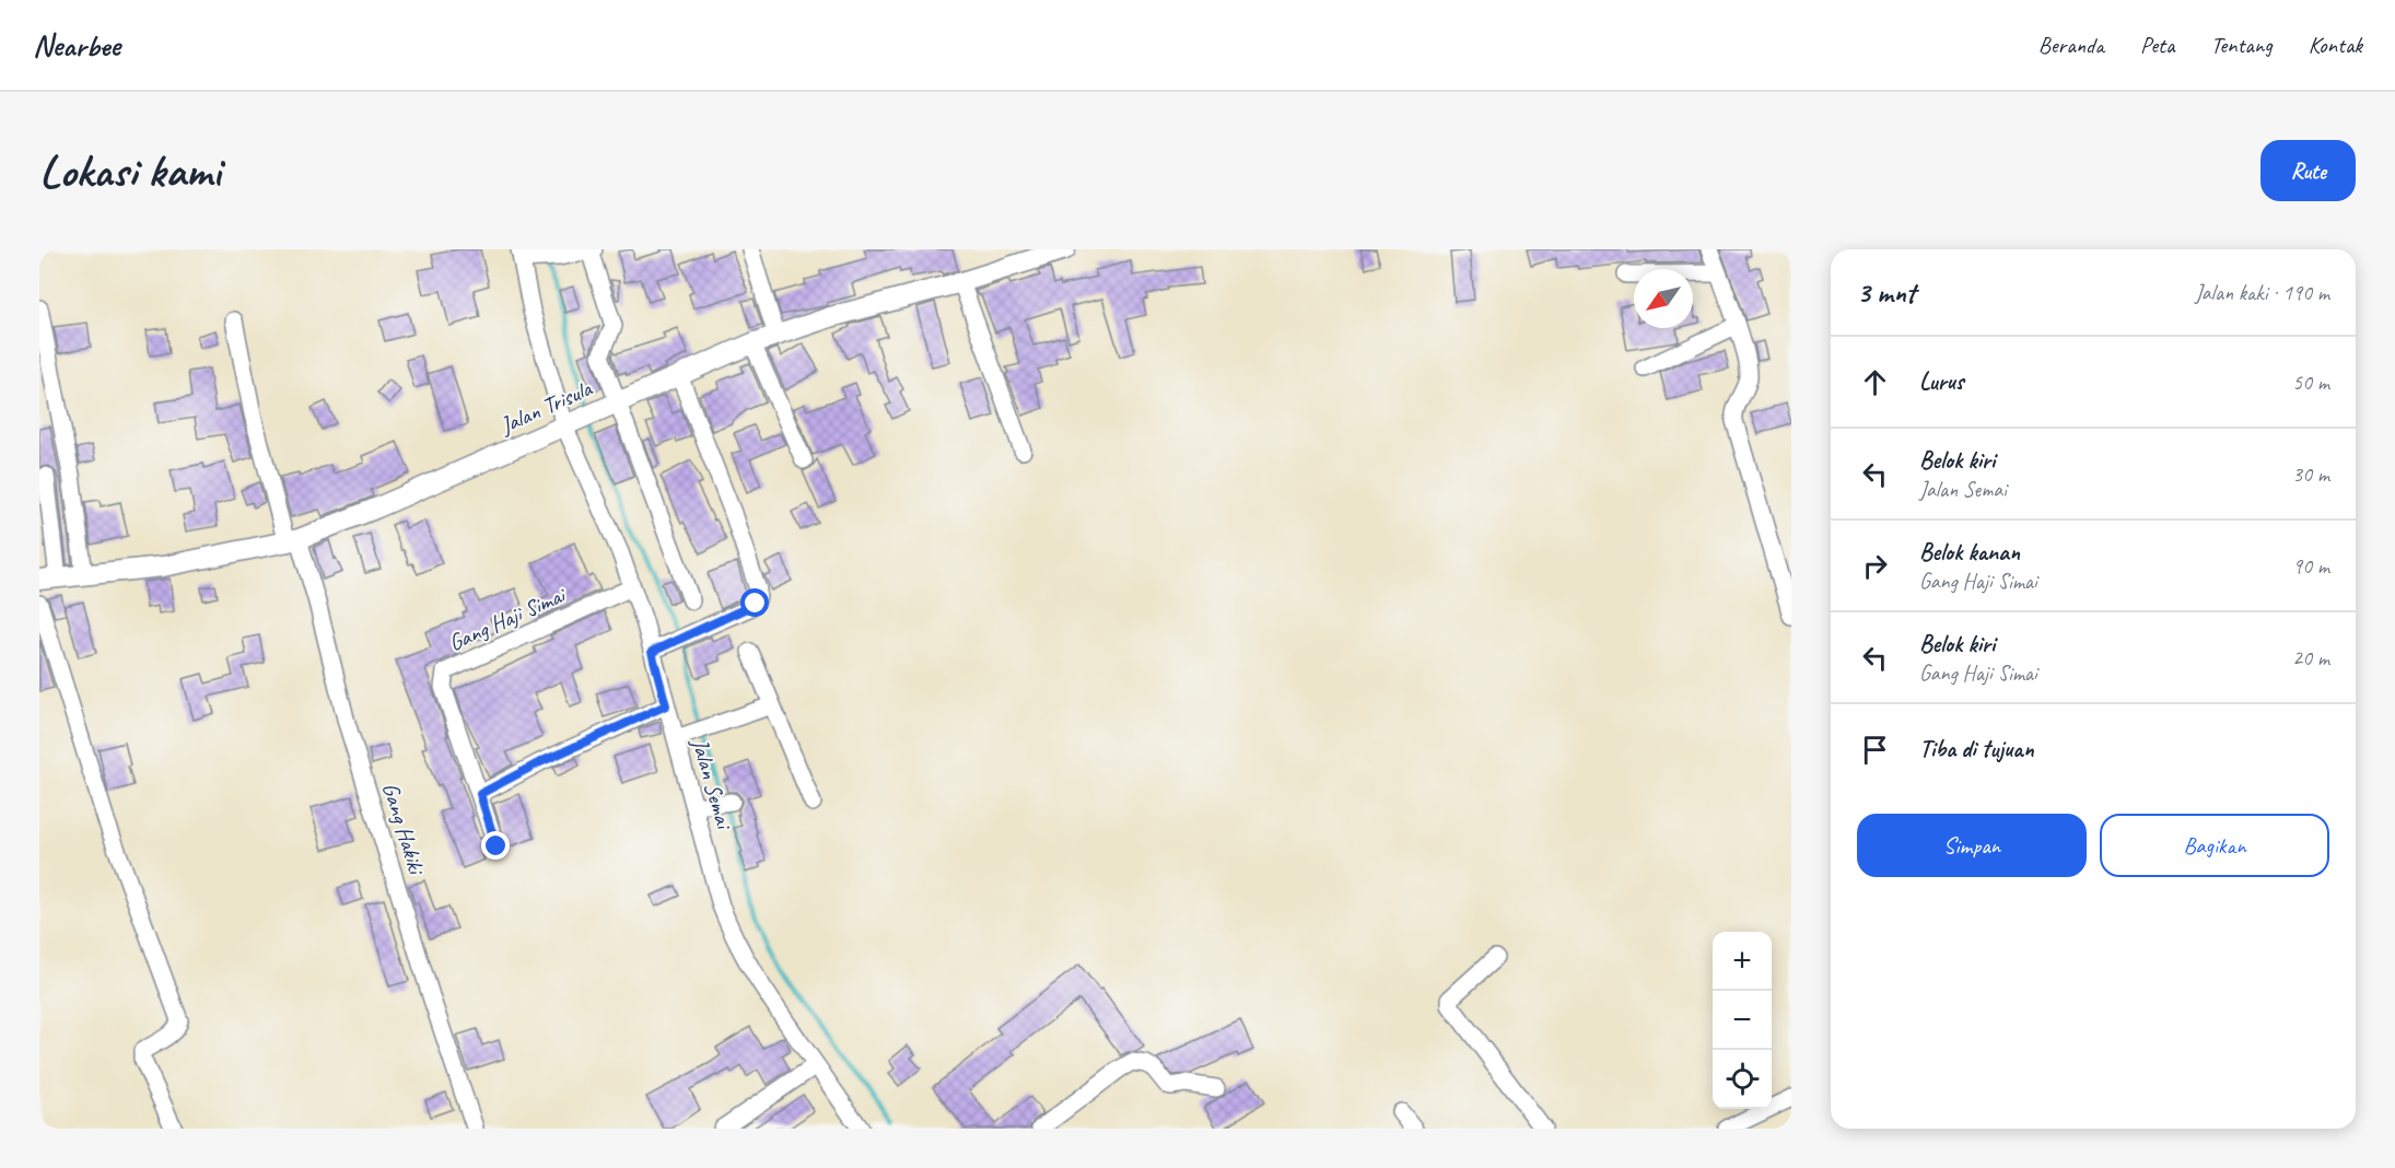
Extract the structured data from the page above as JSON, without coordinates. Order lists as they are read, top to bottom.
{
  "streets": {
    "street": [
      "Jalan Trisula",
      "Gang Haji Simai",
      "Jalan Semai",
      "Gang Hakiki"
    ]
  },
  "crossings": [
    ["Jalan Trisula", "Jalan Semai"],
    ["Jalan Trisula", "Gang Hakiki"],
    ["Gang Haji Simai", "Jalan Semai"]
  ],
  "north": "bottom left",
  "page": {
    "header": "Nearbee",
    "nav": [
      "Beranda",
      "Peta",
      "Tentang",
      "Kontak"
    ],
    "buttons": [
      "Rute",
      ["Simpan", "Bagikan"]
    ],
    "title": "Lokasi kami",
    "heading": ["3 mnt", "Jalan kaki · 190 m"],
    "list": [
      ["Lurus", "50 m"],
      ["Belok kiri", "Jalan Semai", "30 m"],
      ["Belok kanan", "Gang Haji Simai", "90 m"],
      ["Belok kiri", "Gang Haji Simai", "20 m"],
      "Tiba di tujuan"
    ],
    "map_buttons": ["+", "−"]
  }
}
